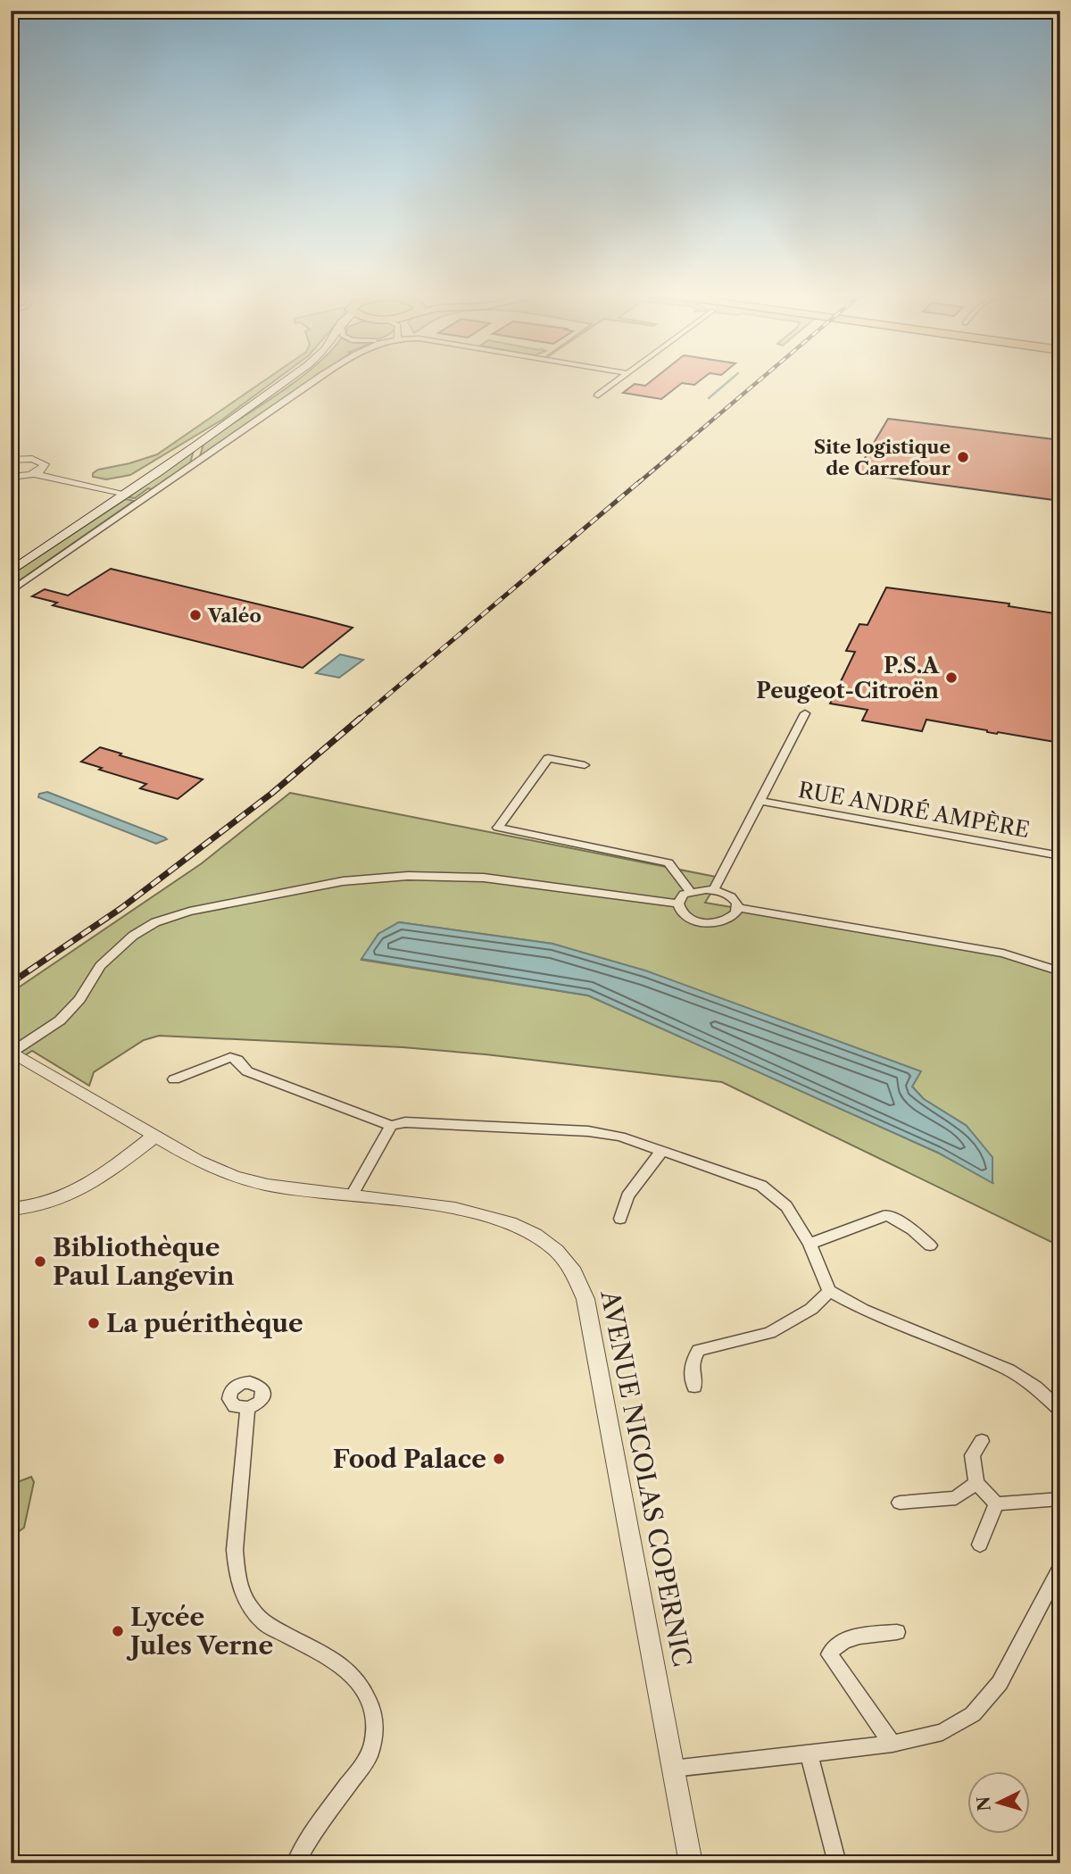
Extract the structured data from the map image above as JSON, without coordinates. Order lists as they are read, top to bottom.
{
  "streets": {
    "street": ["RUE ANDRÉ AMPÈRE", "AVENUE NICOLAS COPERNIC"]
  },
  "places": [
    "Site logistique de Carrefour",
    "Valéo",
    "P.S.A Peugeot-Citroën",
    "Bibliothèque Paul Langevin",
    "La puérithèque",
    "Food Palace",
    "Lycée Jules Verne"
  ],
  "north": "left"
}
